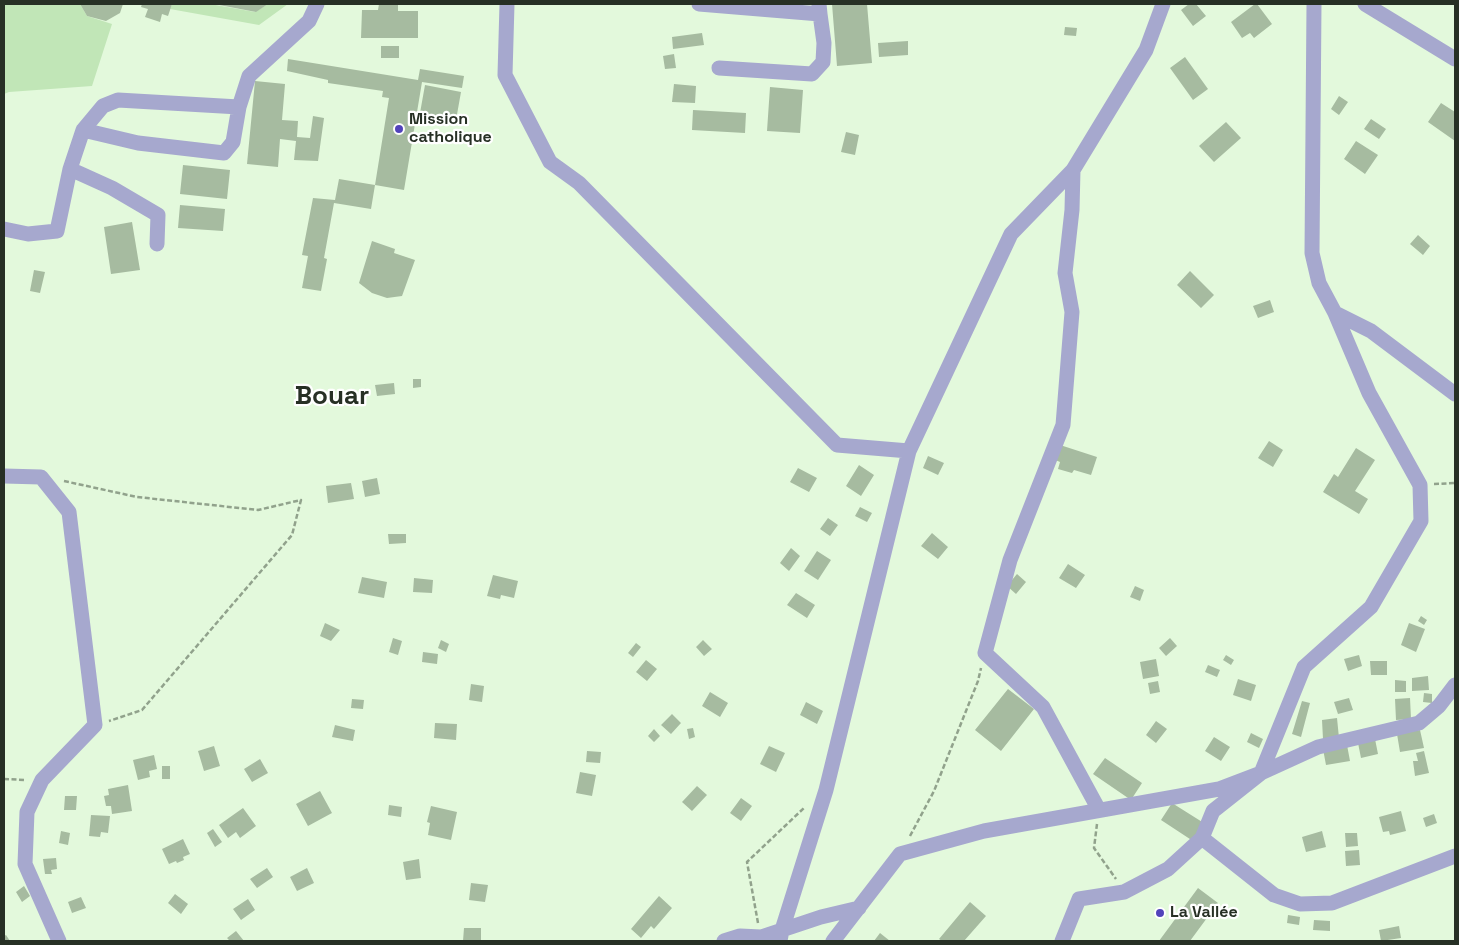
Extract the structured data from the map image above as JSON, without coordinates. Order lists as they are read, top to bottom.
{
  "districts": ["Bouar"],
  "places": ["Mission catholique", "La Vallée"]
}
